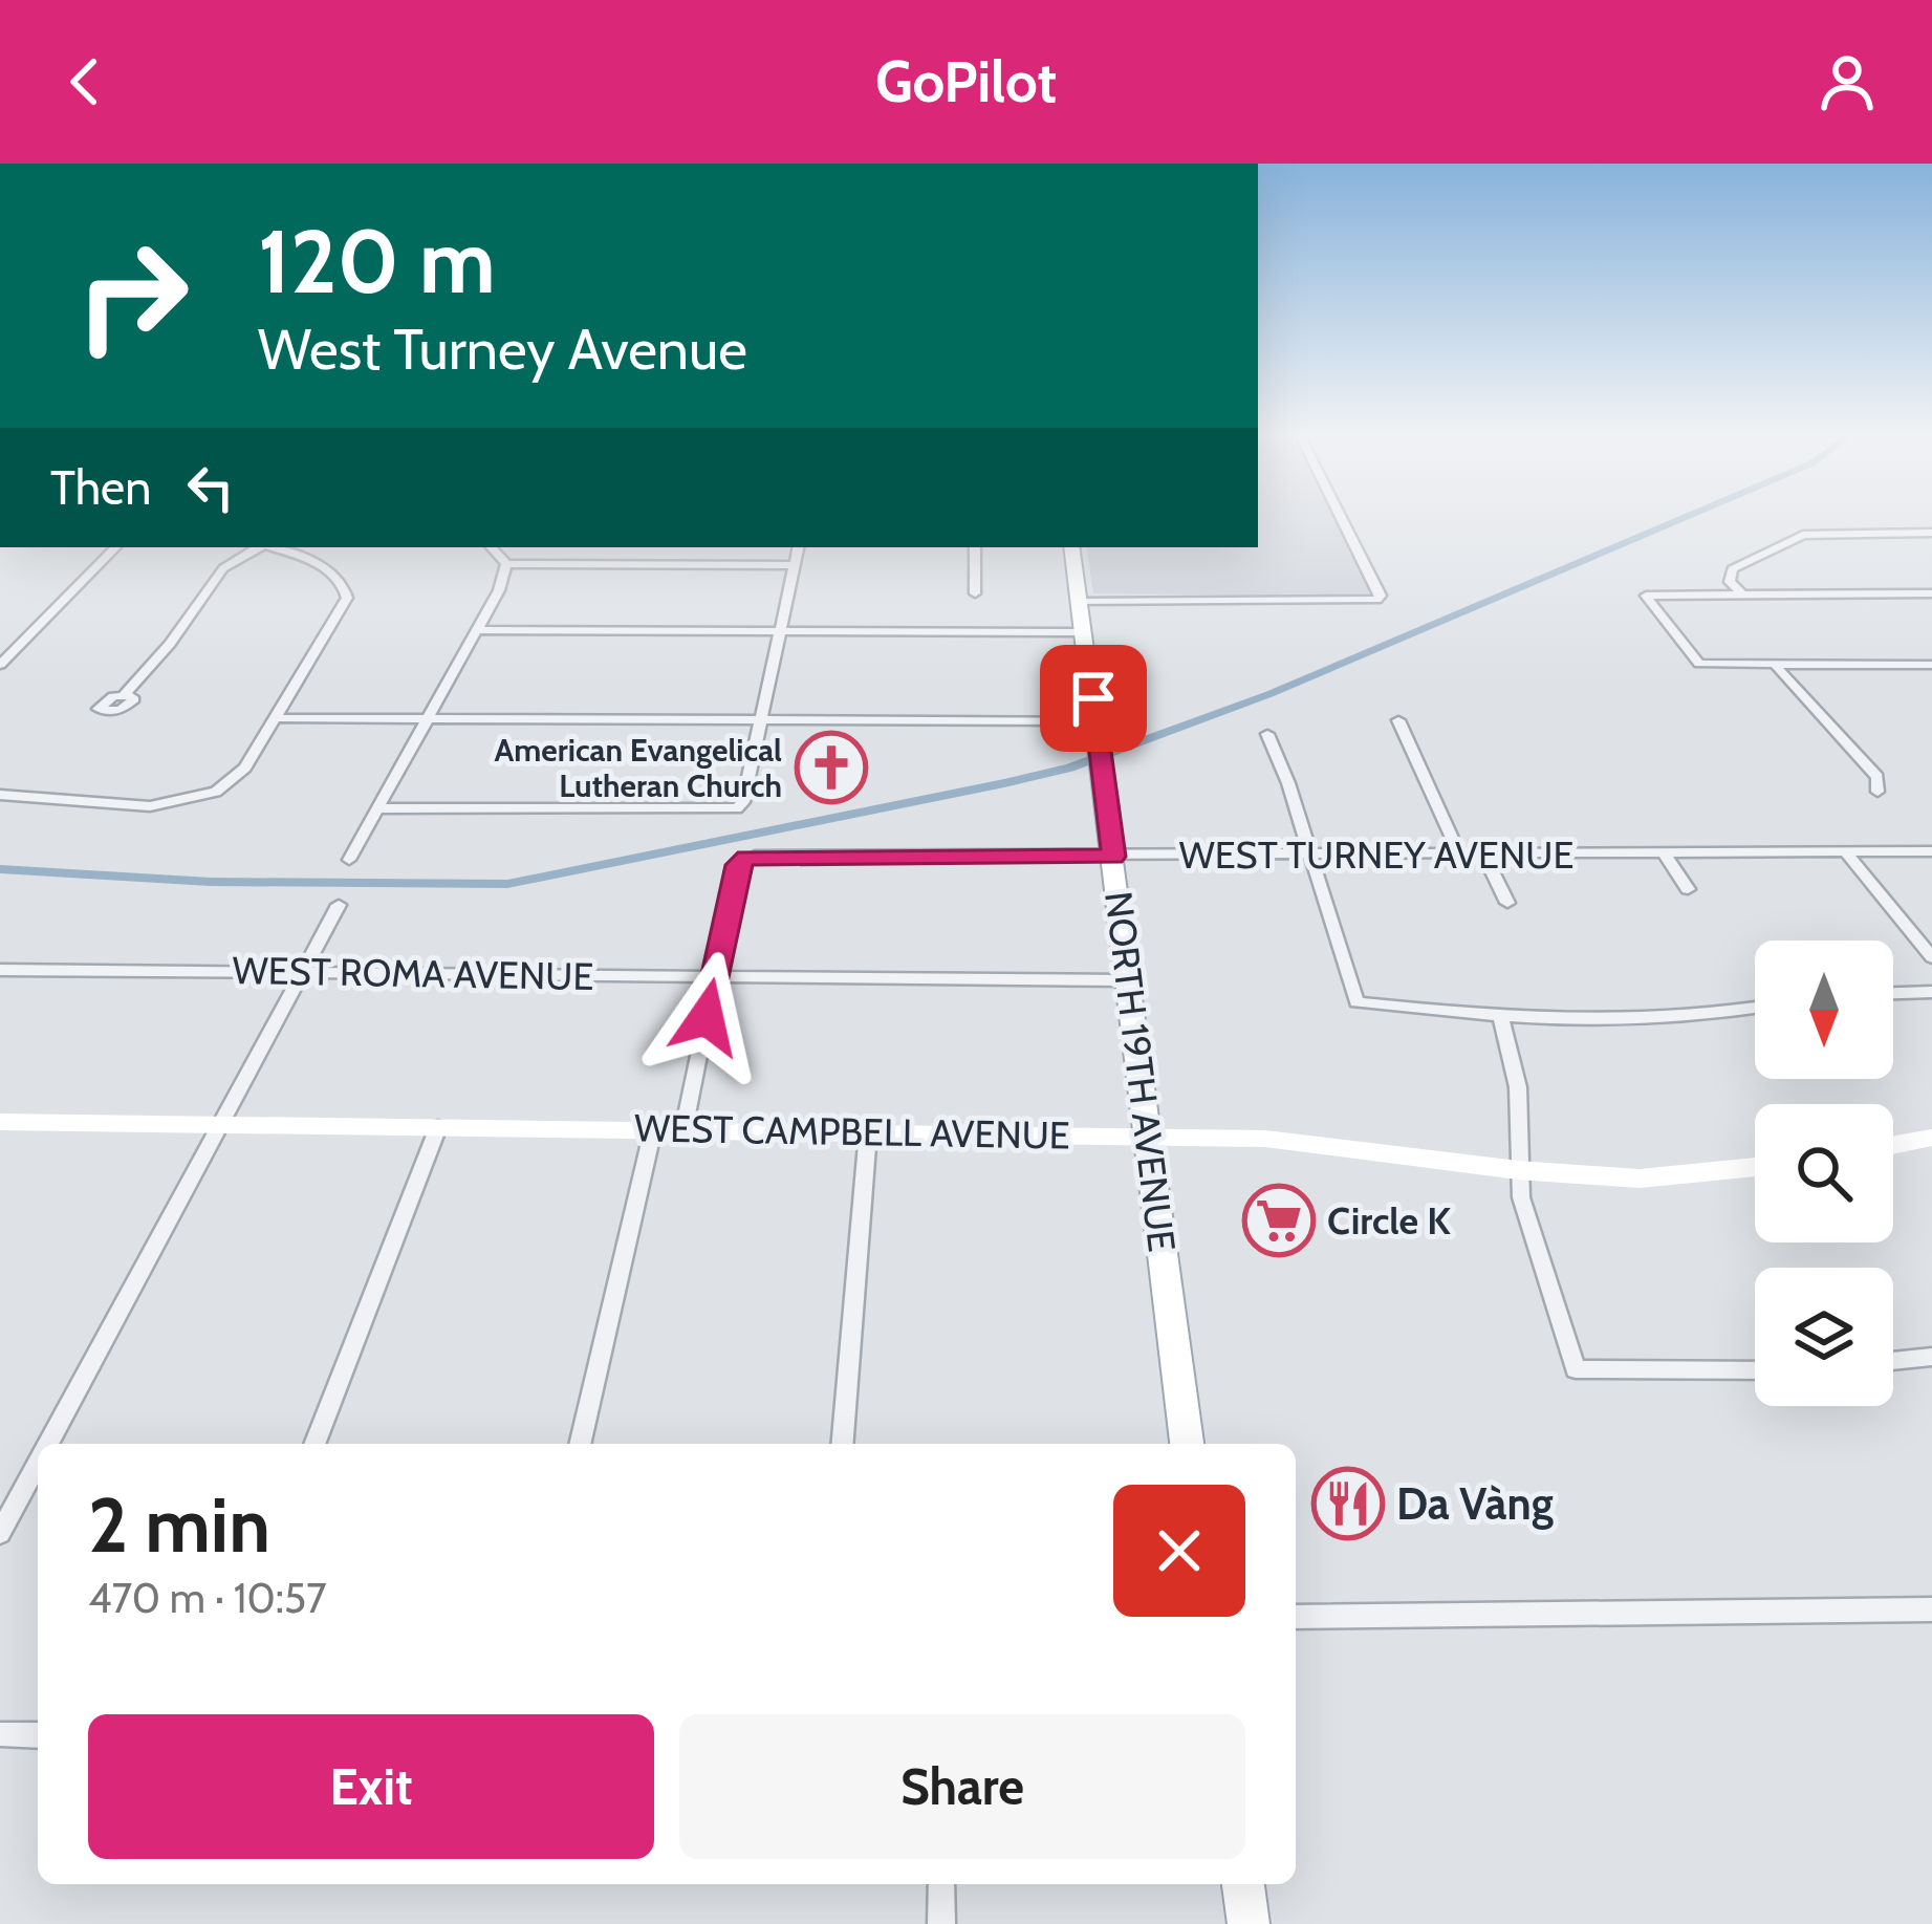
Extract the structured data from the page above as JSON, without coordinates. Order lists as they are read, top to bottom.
{
  "streets": {
    "main road": ["NORTH 19TH AVENUE"],
    "street": ["WEST TURNEY AVENUE", "WEST ROMA AVENUE", "WEST CAMPBELL AVENUE"]
  },
  "crossings": [
    ["WEST TURNEY AVENUE", "WEST ROMA AVENUE"],
    ["WEST TURNEY AVENUE", "NORTH 19TH AVENUE"],
    ["WEST ROMA AVENUE", "NORTH 19TH AVENUE"],
    ["NORTH 19TH AVENUE", "WEST CAMPBELL AVENUE"]
  ],
  "places": {
    "church": ["American Evangelical Lutheran Church"],
    "supermarket": ["Circle K"],
    "restaurant": ["Da Vàng"]
  },
  "north": "bottom",
  "page": {
    "header": "GoPilot",
    "turn": ["120 m", "West Turney Avenue"],
    "then": "Then",
    "heading": ["2 min", "470 m · 10:57"],
    "buttons": ["Exit", "Share"]
  }
}
